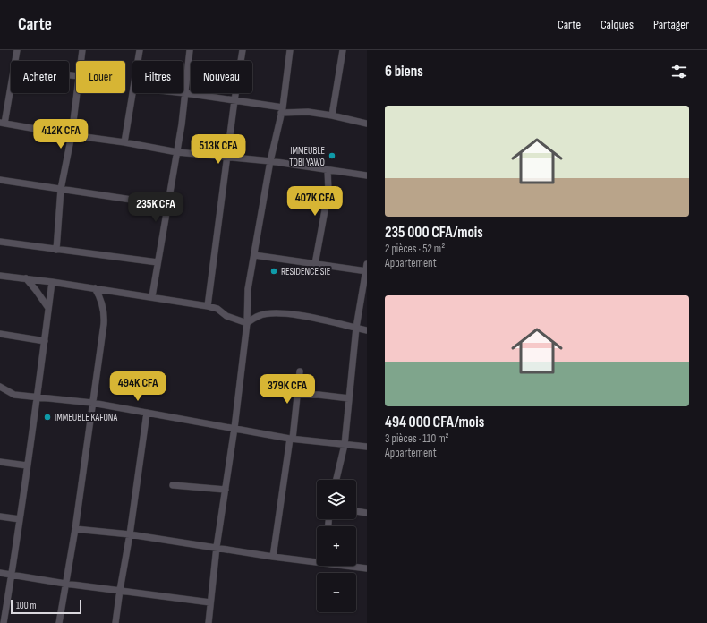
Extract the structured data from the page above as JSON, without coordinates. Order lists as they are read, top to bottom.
{
  "places": ["IMMEUBLE TOBI YAWO", "RESIDENCE SIE", "IMMEUBLE KAFONA"],
  "scale_bar": "100 m",
  "page": {
    "header": "Carte",
    "nav": ["Carte", "Calques", "Partager"],
    "heading": "6 biens",
    "chip": [
      "Acheter",
      "Louer",
      "Filtres",
      "Nouveau"
    ],
    "list": [
      {
        "name": "235 000 CFA/mois",
        "note": "2 pièces · 52 m² · Appartement"
      },
      {
        "name": "494 000 CFA/mois",
        "note": "3 pièces · 110 m² · Appartement"
      }
    ],
    "price": [
      "412K CFA",
      "513K CFA",
      "407K CFA",
      "235K CFA",
      "494K CFA",
      "379K CFA"
    ],
    "map_buttons": ["+", "−"],
    "scale": "100 m"
  }
}
